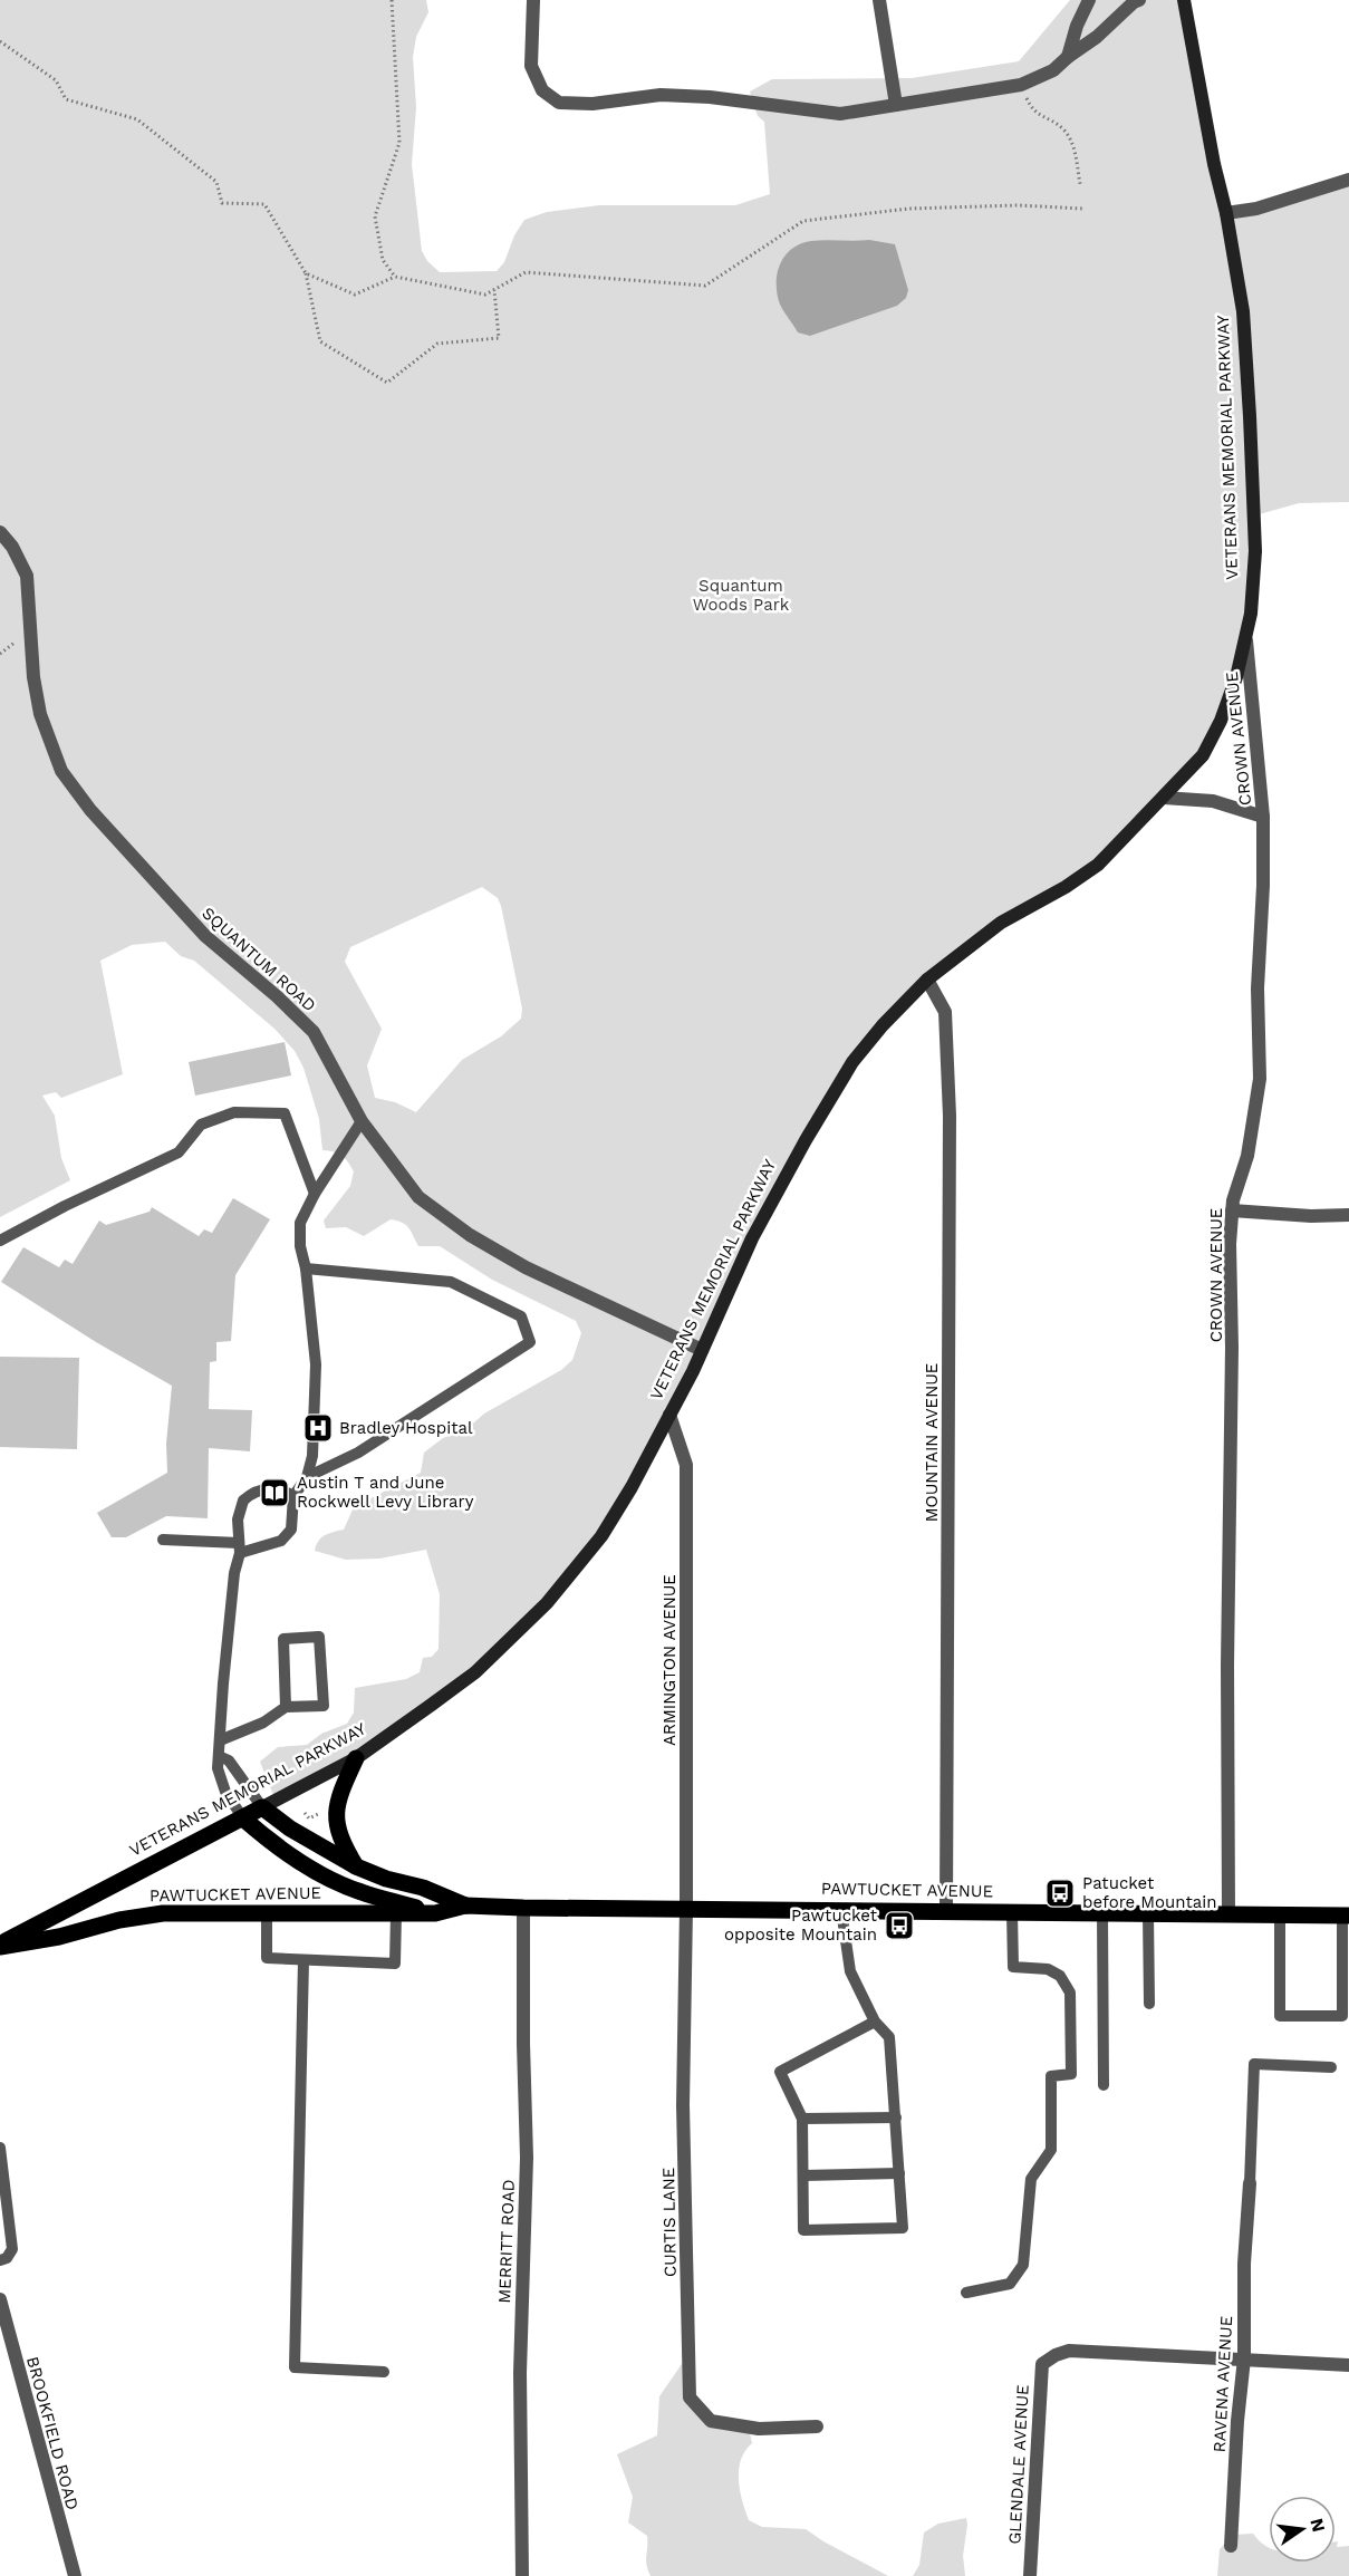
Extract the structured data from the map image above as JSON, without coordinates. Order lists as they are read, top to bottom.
{
  "streets": {
    "main road": ["VETERANS MEMORIAL PARKWAY", "PAWTUCKET AVENUE"],
    "street": [
      "CROWN AVENUE",
      "SQUANTUM ROAD",
      "MOUNTAIN AVENUE",
      "ARMINGTON AVENUE",
      "CURTIS LANE",
      "MERRITT ROAD",
      "RAVENA AVENUE",
      "BROOKFIELD ROAD",
      "GLENDALE AVENUE"
    ]
  },
  "crossings": [
    ["VETERANS MEMORIAL PARKWAY", "CROWN AVENUE"],
    ["VETERANS MEMORIAL PARKWAY", "SQUANTUM ROAD"],
    ["VETERANS MEMORIAL PARKWAY", "MOUNTAIN AVENUE"],
    ["VETERANS MEMORIAL PARKWAY", "ARMINGTON AVENUE"],
    ["VETERANS MEMORIAL PARKWAY", "PAWTUCKET AVENUE"],
    ["CROWN AVENUE", "PAWTUCKET AVENUE"],
    ["MOUNTAIN AVENUE", "PAWTUCKET AVENUE"],
    ["ARMINGTON AVENUE", "PAWTUCKET AVENUE"],
    ["ARMINGTON AVENUE", "CURTIS LANE"],
    ["PAWTUCKET AVENUE", "CURTIS LANE"],
    ["PAWTUCKET AVENUE", "MERRITT ROAD"],
    ["RAVENA AVENUE", "GLENDALE AVENUE"]
  ],
  "parks": ["Squantum Woods Park"],
  "places": {
    "hospital": ["Bradley Hospital"],
    "library": ["Austin T and June Rockwell Levy Library"],
    "bus stop": ["Patucket before Mountain", "Pawtucket opposite Mountain"]
  },
  "north": "right"
}
